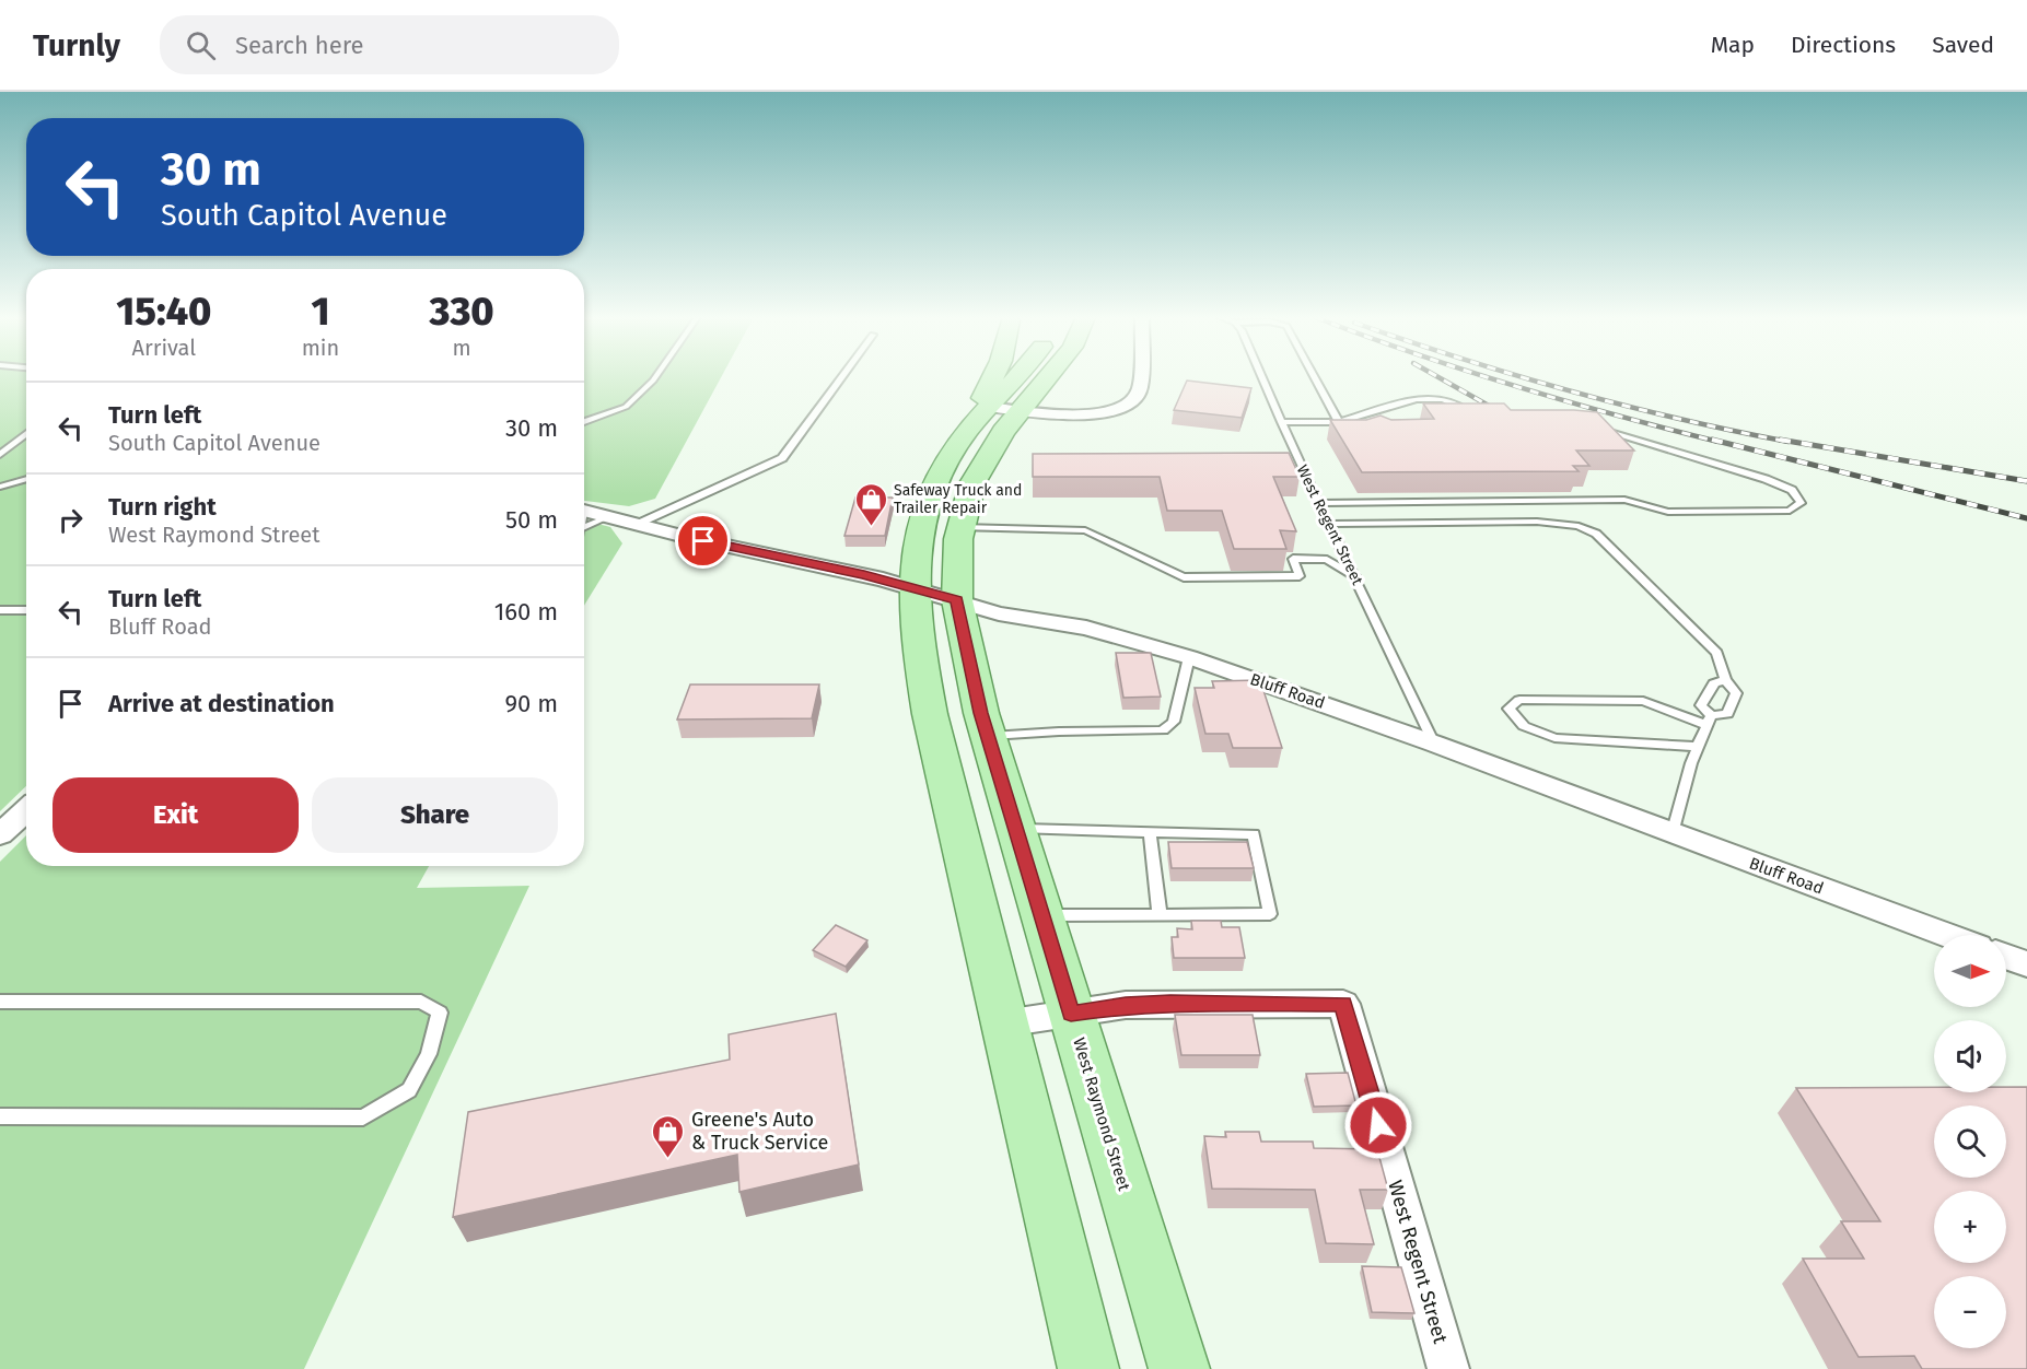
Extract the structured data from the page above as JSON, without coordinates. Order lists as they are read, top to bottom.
{
  "streets": {
    "main road": ["West Raymond Street"],
    "street": ["West Regent Street", "Bluff Road"]
  },
  "crossings": [
    ["West Regent Street", "Bluff Road"],
    ["West Regent Street", "West Raymond Street"],
    ["Bluff Road", "West Raymond Street"]
  ],
  "places": {
    "shop": ["Safeway Truck and Trailer Repair", "Greene's Auto & Truck Service"]
  },
  "north": "right",
  "page": {
    "header": "Turnly",
    "search": "Search here",
    "nav": ["Map", "Directions", "Saved"],
    "turn": ["30 m", "South Capitol Avenue"],
    "eta": [
      "15:40",
      "Arrival",
      "1",
      "min",
      "330",
      "m"
    ],
    "list": [
      {
        "name": "Turn left",
        "note": "South Capitol Avenue",
        "value": "30 m"
      },
      {
        "name": "Turn right",
        "note": "West Raymond Street",
        "value": "50 m"
      },
      {
        "name": "Turn left",
        "note": "Bluff Road",
        "value": "160 m"
      },
      {
        "name": "Arrive at destination",
        "value": "90 m"
      }
    ],
    "buttons": ["Exit", "Share"],
    "map_buttons": ["+", "−"]
  }
}
